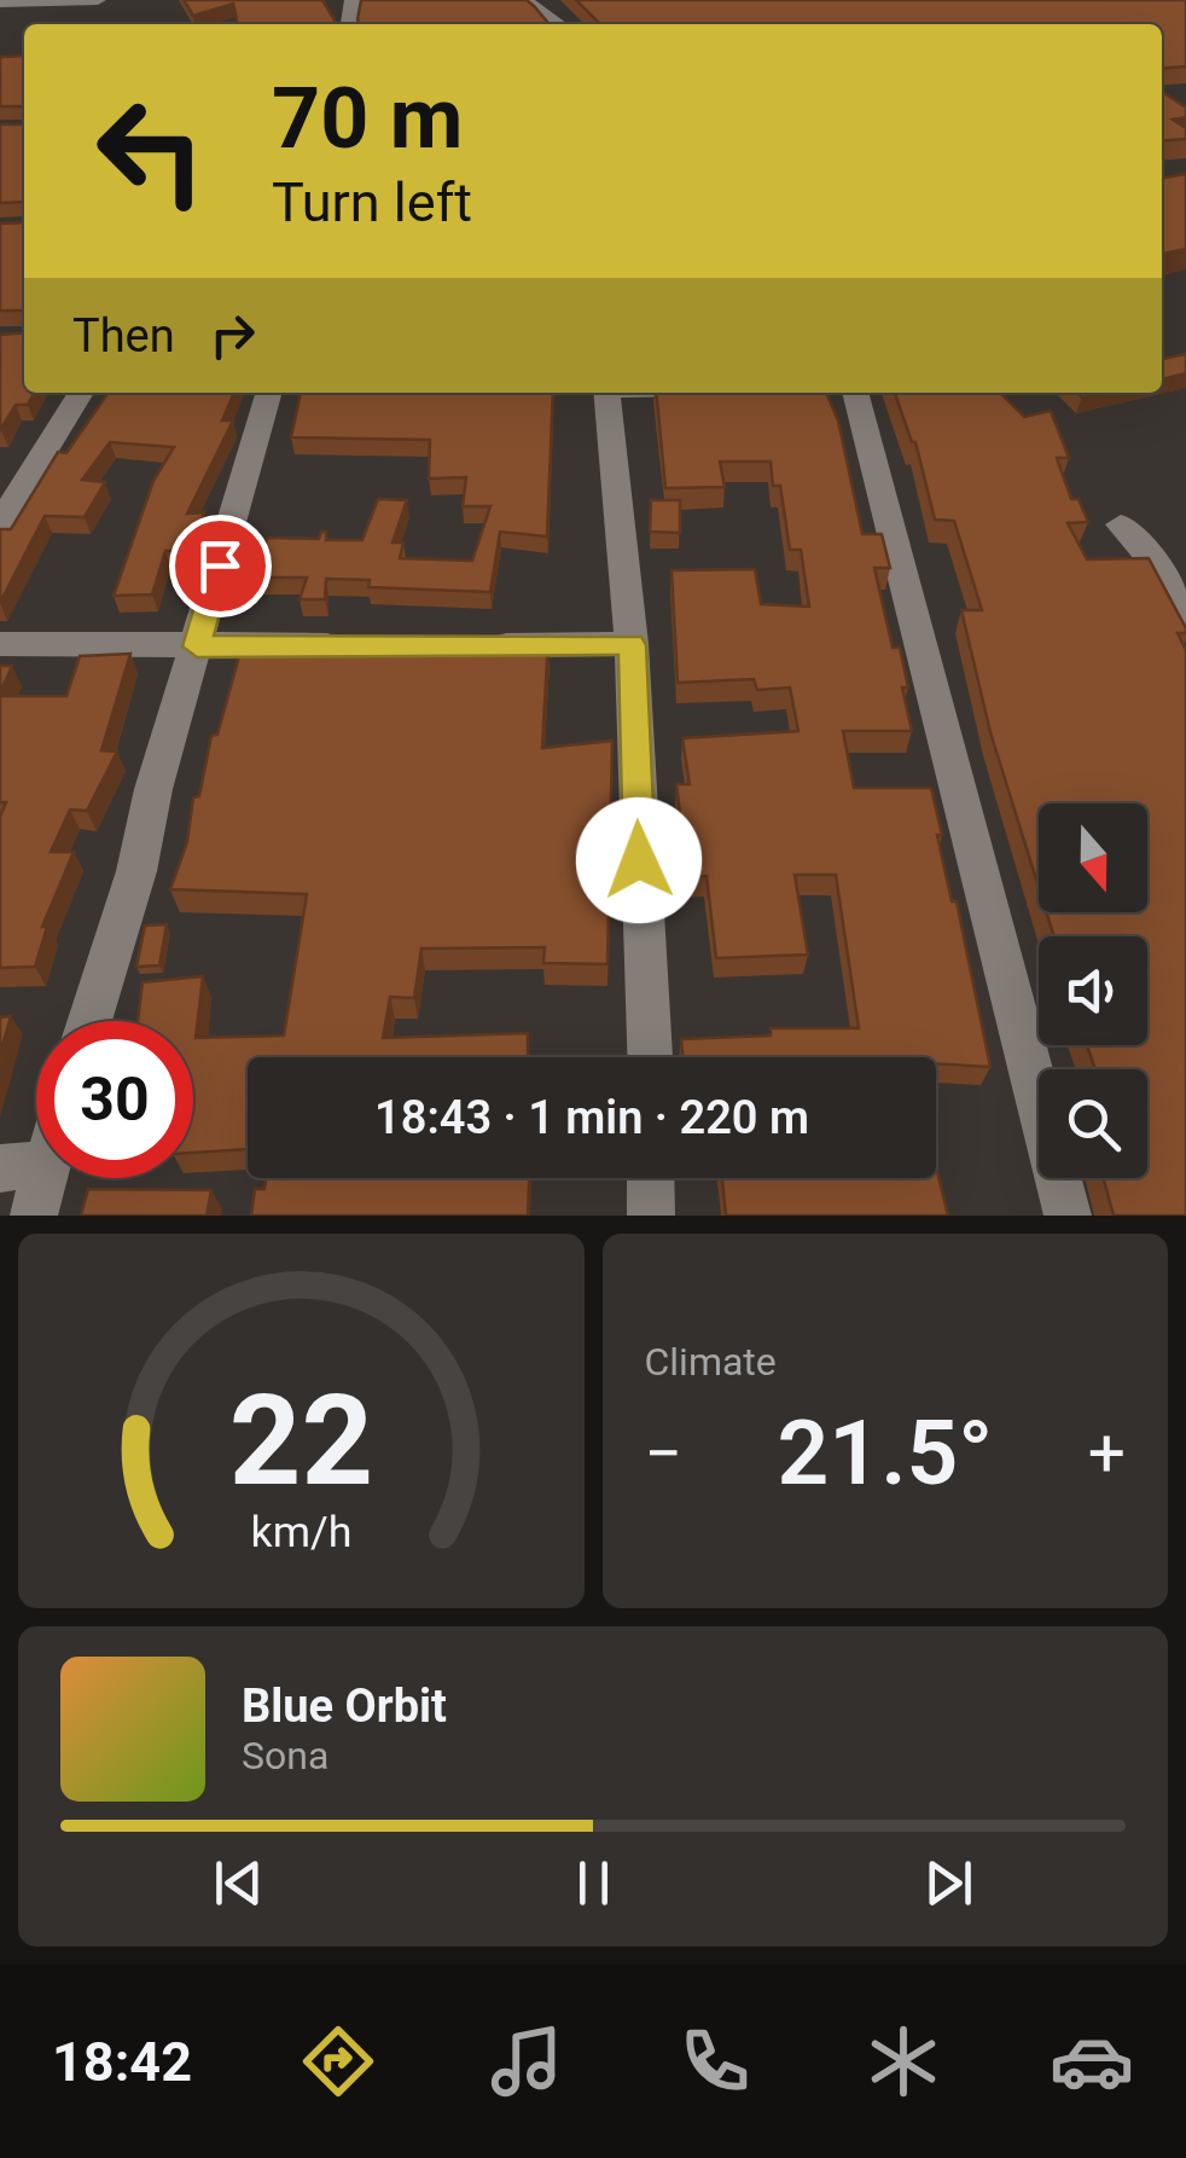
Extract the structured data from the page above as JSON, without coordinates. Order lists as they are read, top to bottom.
{
  "north": "bottom",
  "page": {
    "turn": ["70 m", "Turn left"],
    "then": "Then",
    "limit": "30",
    "trip": "18:43 · 1 min · 220 m",
    "tile": "Climate",
    "heat": ["−", "21.5°", "+"],
    "song": ["Blue Orbit", "Sona"],
    "tabs": "18:42",
    "gauge": ["22", "km/h"]
  }
}
